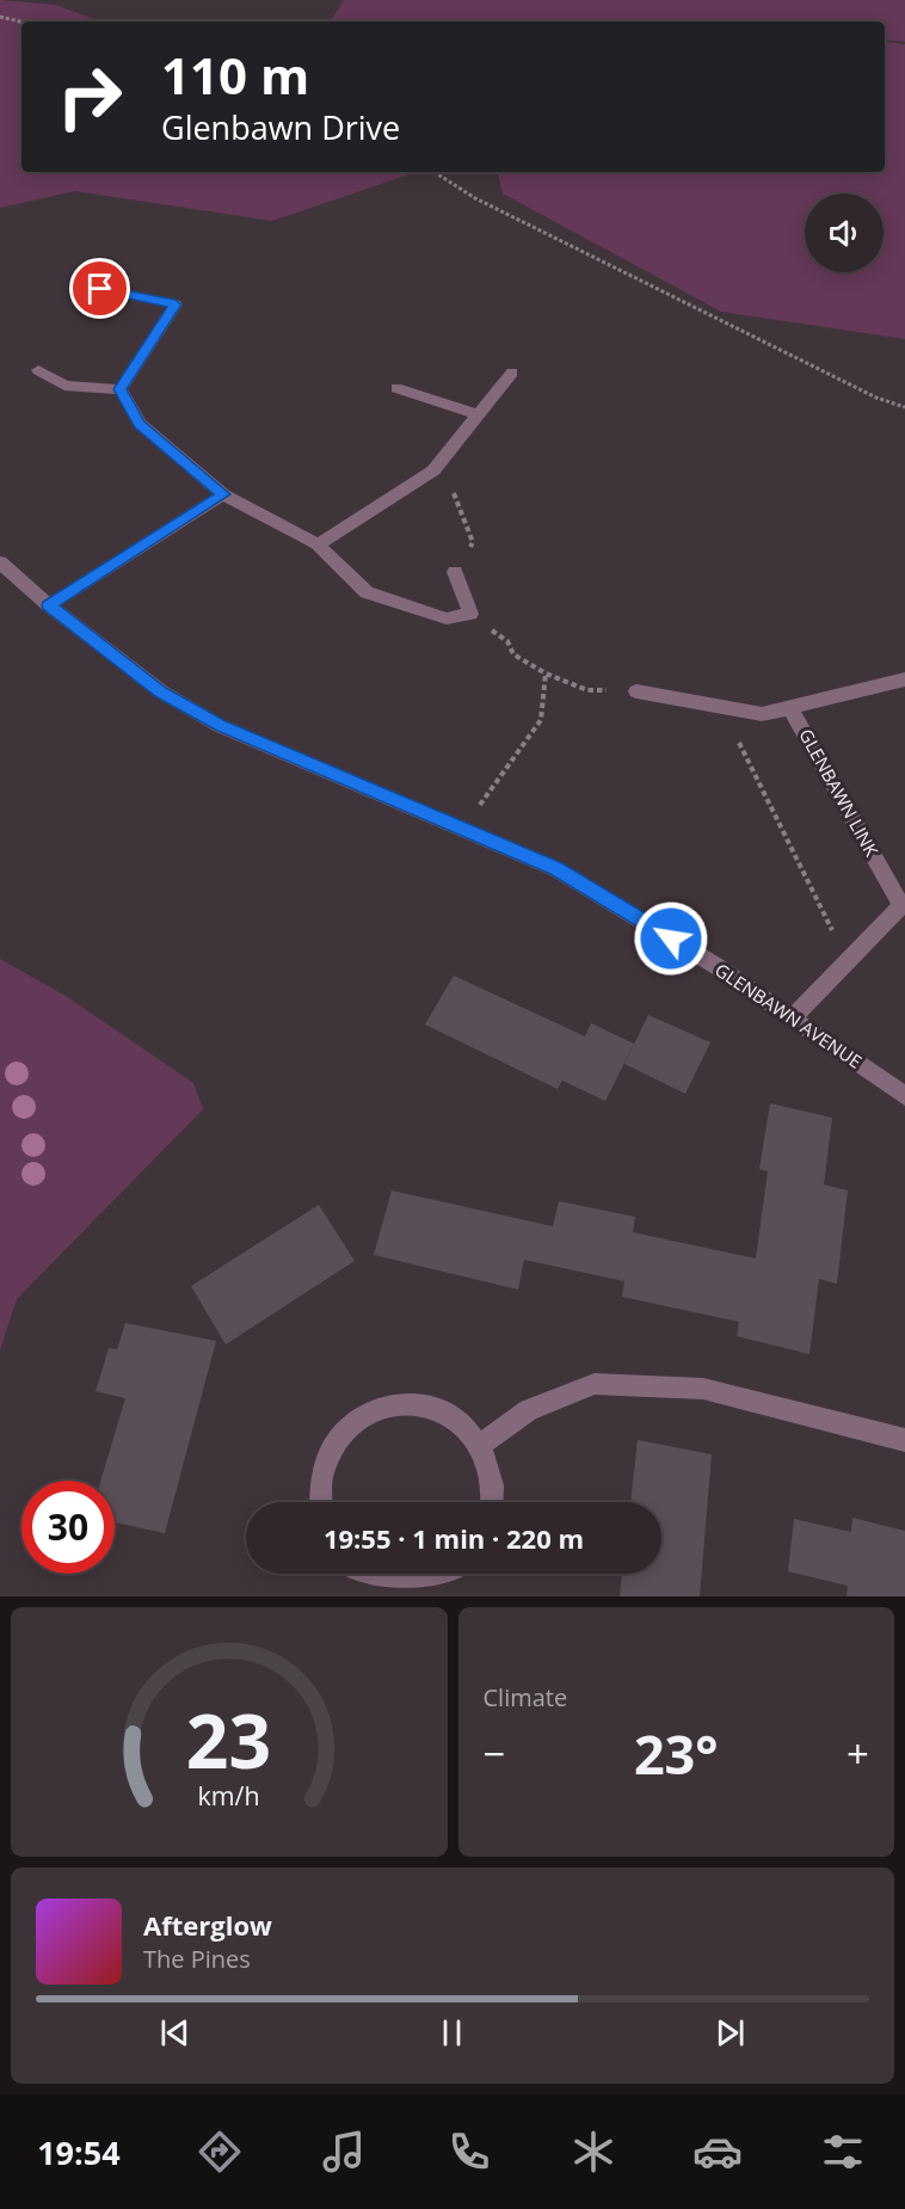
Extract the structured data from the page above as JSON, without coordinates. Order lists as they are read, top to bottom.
{
  "streets": {
    "street": ["GLENBAWN LINK", "GLENBAWN AVENUE"]
  },
  "crossings": [
    ["GLENBAWN LINK", "GLENBAWN AVENUE"]
  ],
  "page": {
    "turn": ["110 m", "Glenbawn Drive"],
    "limit": "30",
    "trip": "19:55 · 1 min · 220 m",
    "tile": "Climate",
    "heat": ["−", "23°", "+"],
    "song": ["Afterglow", "The Pines"],
    "tabs": "19:54",
    "gauge": ["23", "km/h"]
  }
}
